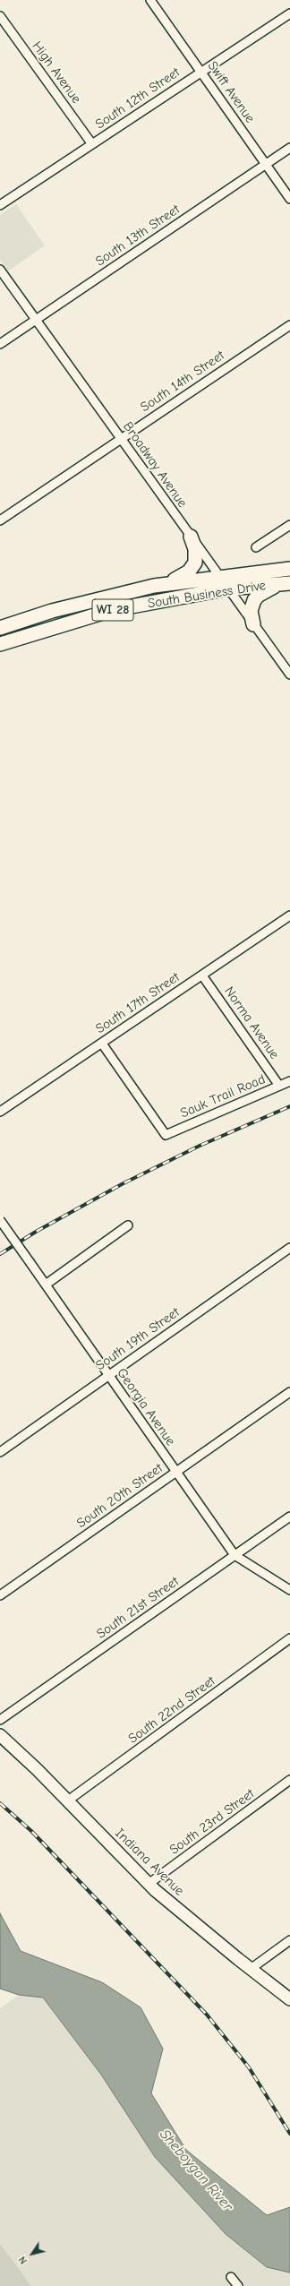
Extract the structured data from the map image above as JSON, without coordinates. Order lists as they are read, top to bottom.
{
  "streets": {
    "main road": ["South Business Drive", "WI 28", "Indiana Avenue"],
    "street": [
      "High Avenue",
      "Swift Avenue",
      "South 12th Street",
      "South 13th Street",
      "South 14th Street",
      "Broadway Avenue",
      "South 17th Street",
      "Norma Avenue",
      "Sauk Trail Road",
      "South 19th Street",
      "Georgia Avenue",
      "South 20th Street",
      "South 21st Street",
      "South 22nd Street",
      "South 23rd Street"
    ]
  },
  "crossings": [
    ["High Avenue", "South 12th Street"],
    ["Swift Avenue", "South 12th Street"],
    ["Swift Avenue", "South 13th Street"],
    ["South 13th Street", "Broadway Avenue"],
    ["South 14th Street", "Broadway Avenue"],
    ["Broadway Avenue", "South Business Drive"],
    ["South 17th Street", "Norma Avenue"],
    ["South 17th Street", "Sauk Trail Road"],
    ["Norma Avenue", "Sauk Trail Road"],
    ["South 19th Street", "Georgia Avenue"],
    ["Georgia Avenue", "South 20th Street"],
    ["Georgia Avenue", "South 21st Street"],
    ["South 22nd Street", "Indiana Avenue"],
    ["South 23rd Street", "Indiana Avenue"]
  ],
  "water": ["Sheboygan River"],
  "north": "bottom left"
}
